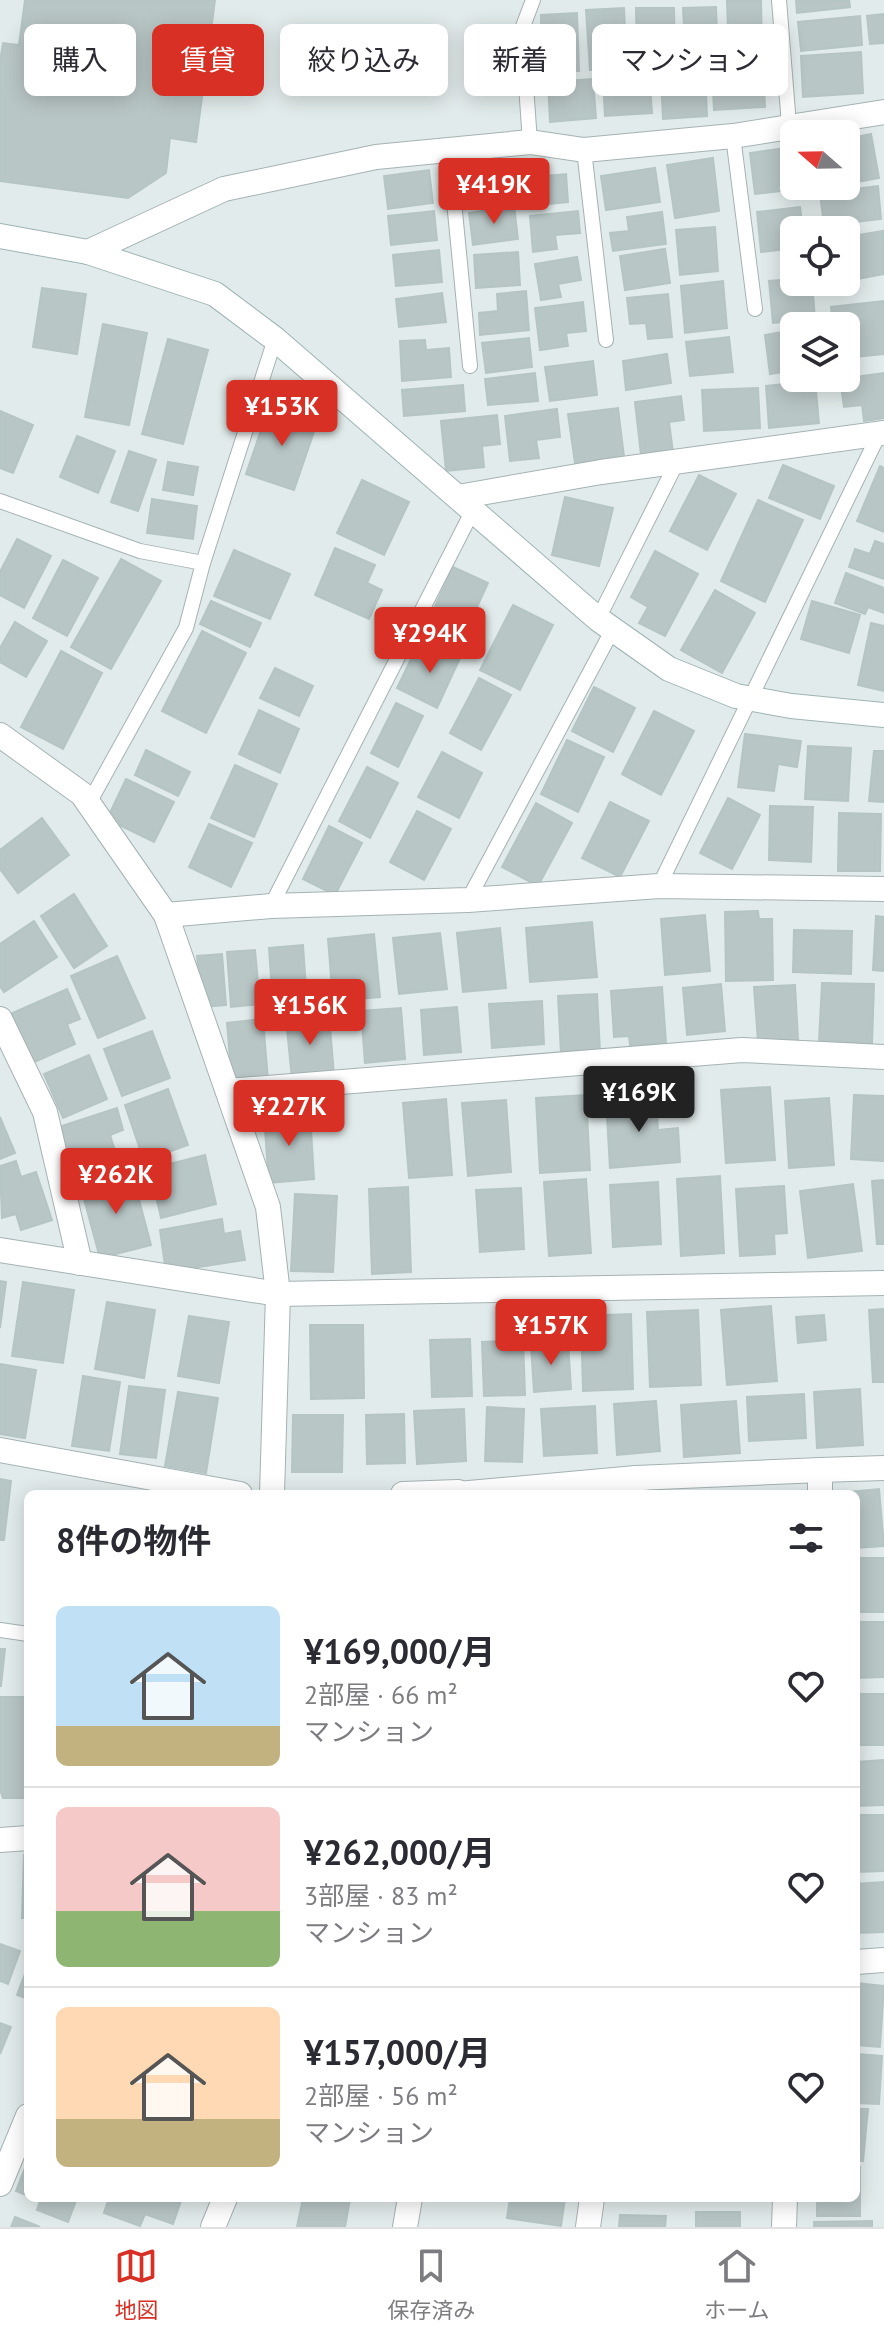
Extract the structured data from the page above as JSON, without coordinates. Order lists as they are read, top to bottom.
{
  "north": "left",
  "page": {
    "chip": [
      "購入",
      "賃貸",
      "絞り込み",
      "新着",
      "マンション"
    ],
    "price": [
      "¥419K",
      "¥153K",
      "¥294K",
      "¥156K",
      "¥169K",
      "¥227K",
      "¥262K",
      "¥157K"
    ],
    "heading": "8件の物件",
    "list": [
      {
        "name": "¥169,000/月",
        "note": "2部屋 · 66 m² · マンション"
      },
      {
        "name": "¥262,000/月",
        "note": "3部屋 · 83 m² · マンション"
      },
      {
        "name": "¥157,000/月",
        "note": "2部屋 · 56 m² · マンション"
      }
    ],
    "tabs": ["地図", "保存済み", "ホーム"]
  }
}
